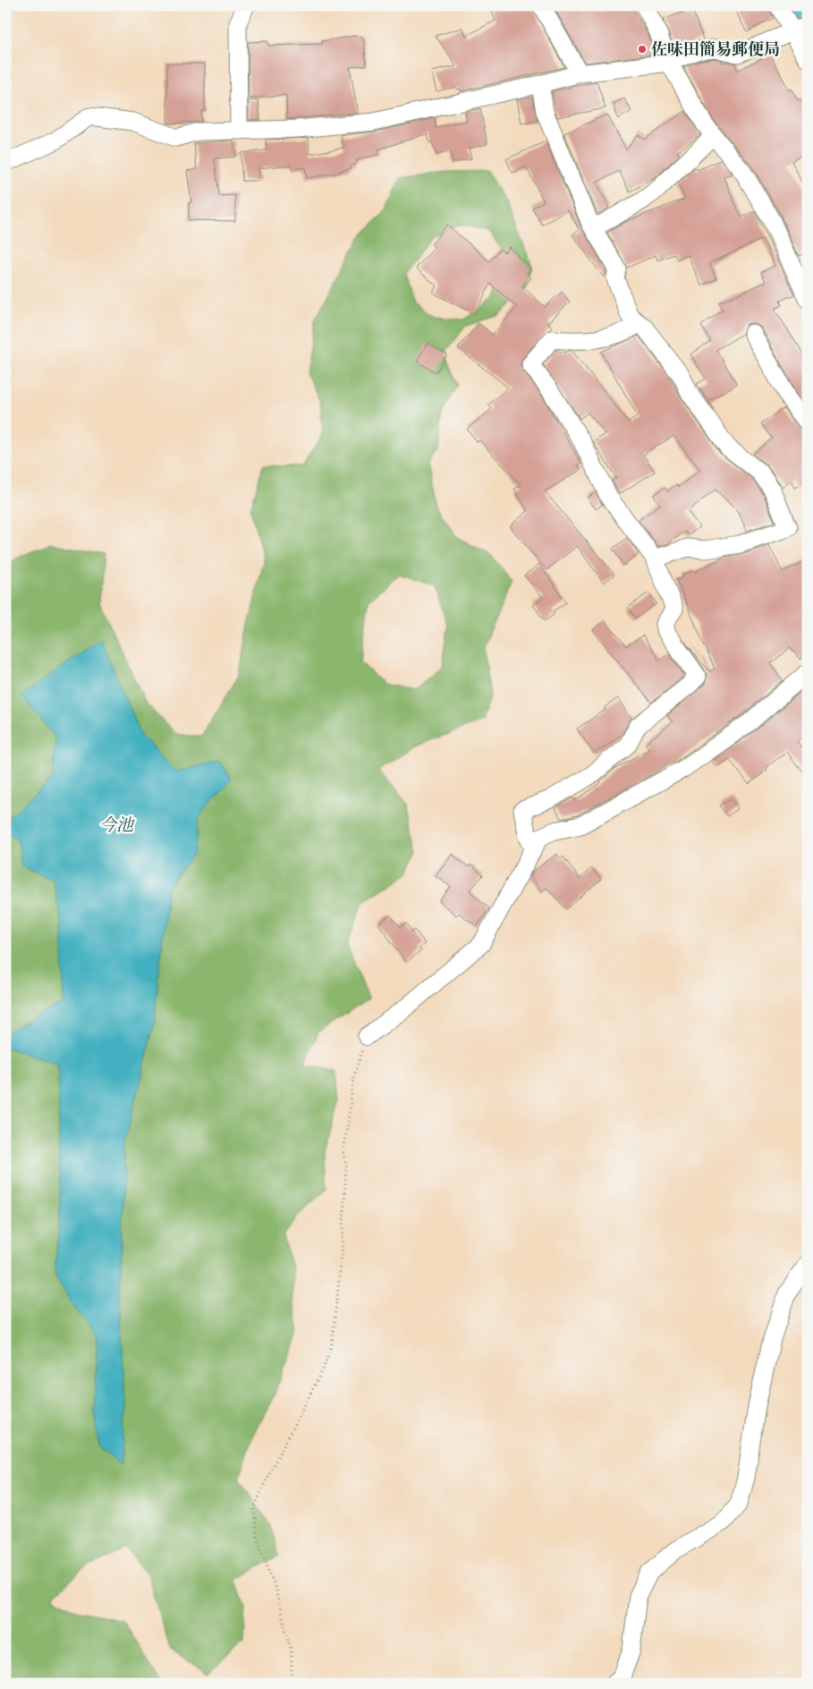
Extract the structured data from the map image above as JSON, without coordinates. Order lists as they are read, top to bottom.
{
  "water": ["今池"],
  "places": ["佐味田簡易郵便局"]
}
